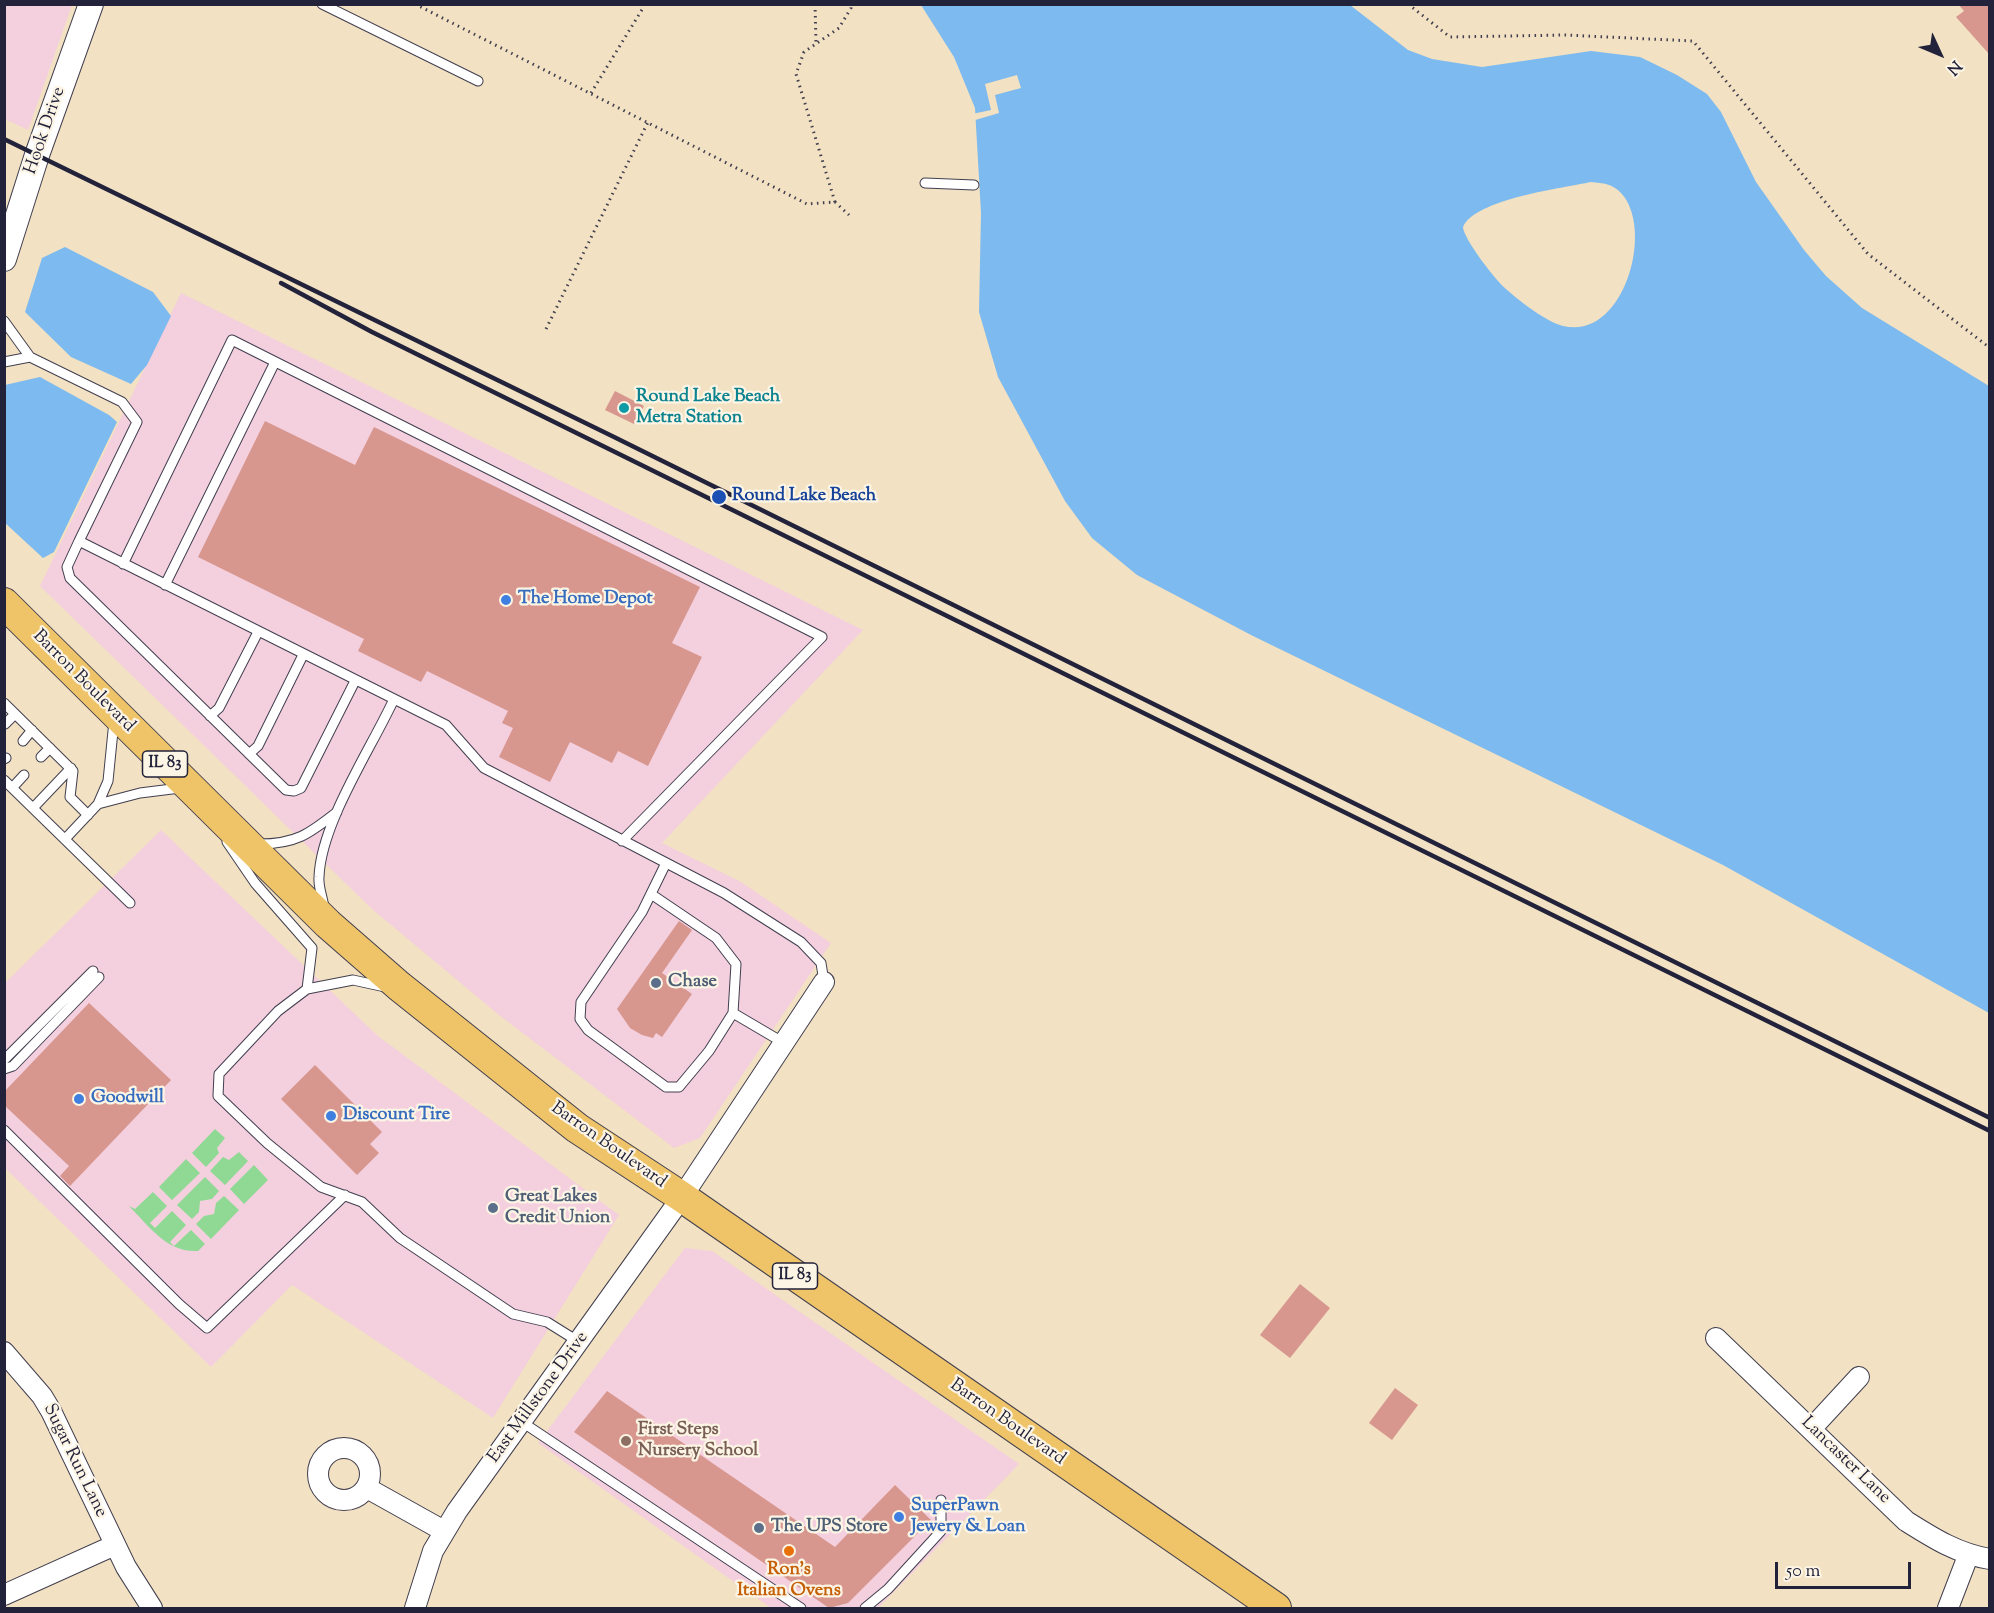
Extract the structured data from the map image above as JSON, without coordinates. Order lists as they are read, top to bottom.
{
  "streets": {
    "main road": ["Barron Boulevard", "IL 83"],
    "street": [
      "Hook Drive",
      "East Millstone Drive",
      "Sugar Run Lane",
      "Lancaster Lane"
    ]
  },
  "crossings": [
    ["Barron Boulevard", "East Millstone Drive"]
  ],
  "places": [
    "Round Lake Beach Metra Station",
    "Round Lake Beach",
    "The Home Depot",
    "Chase",
    "Goodwill",
    "Discount Tire",
    "Great Lakes Credit Union",
    "First Steps Nursery School",
    "SuperPawn Jewery & Loan",
    "The UPS Store",
    "Ron's Italian Ovens"
  ],
  "scale_bar": "50 m",
  "north": "bottom right"
}
